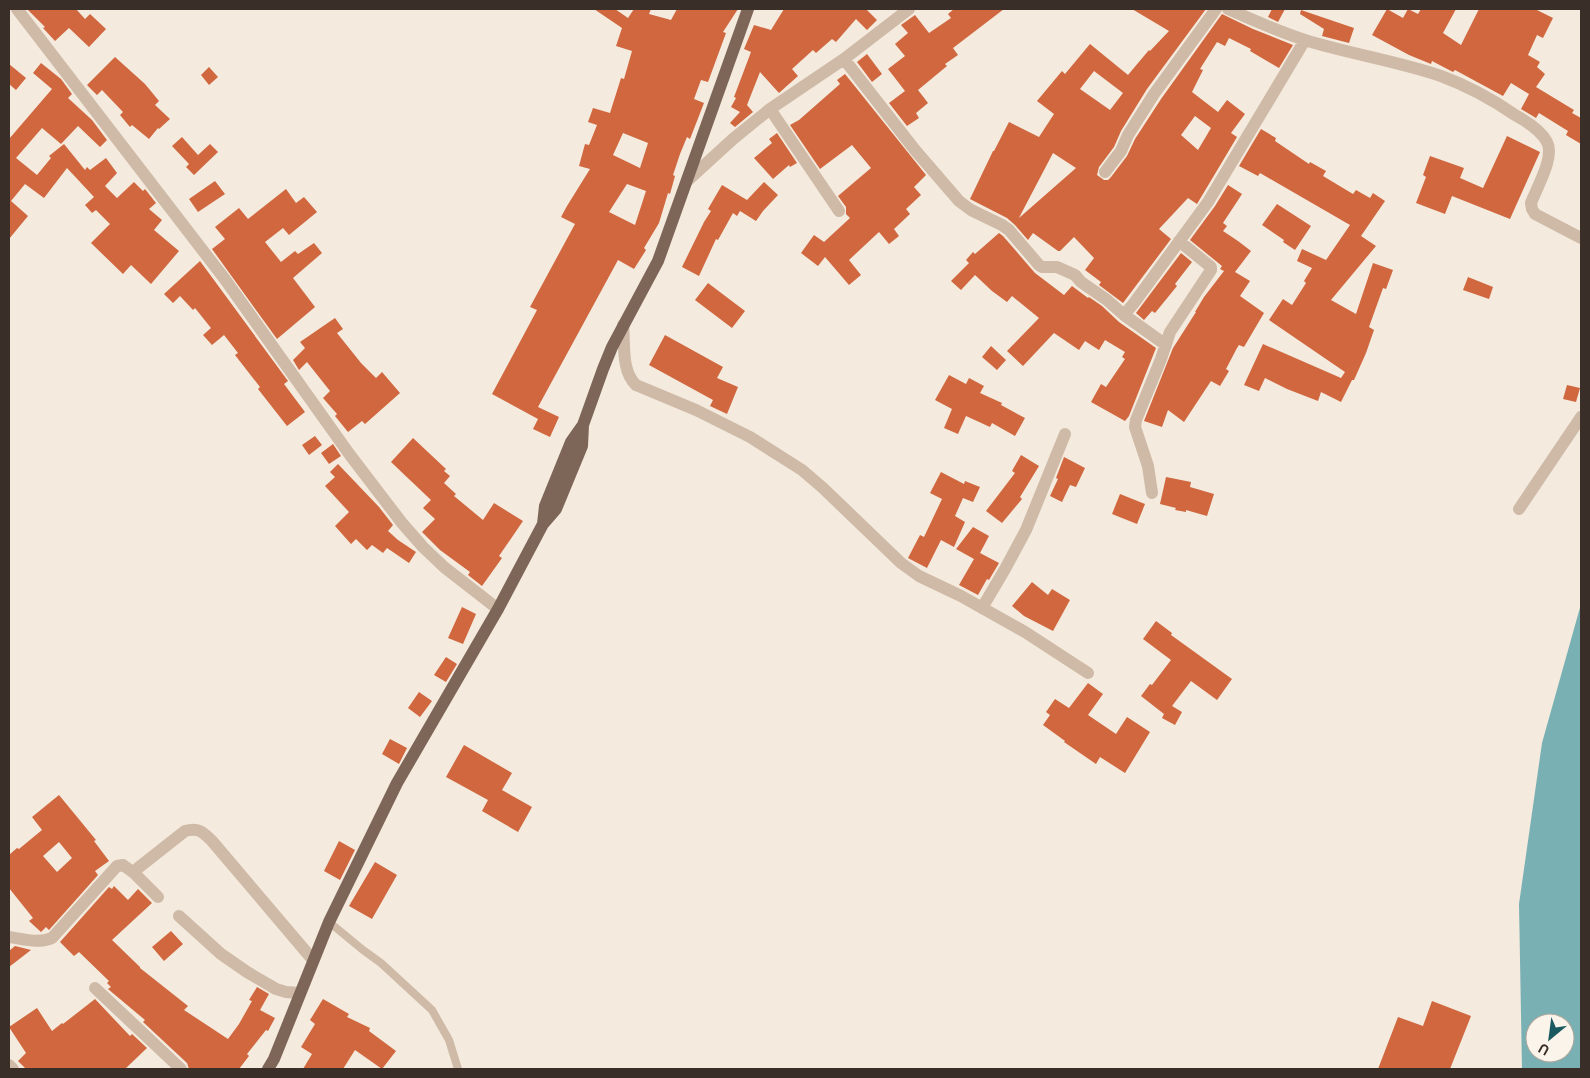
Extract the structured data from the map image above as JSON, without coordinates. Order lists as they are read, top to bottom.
{
  "north": "bottom left"
}
